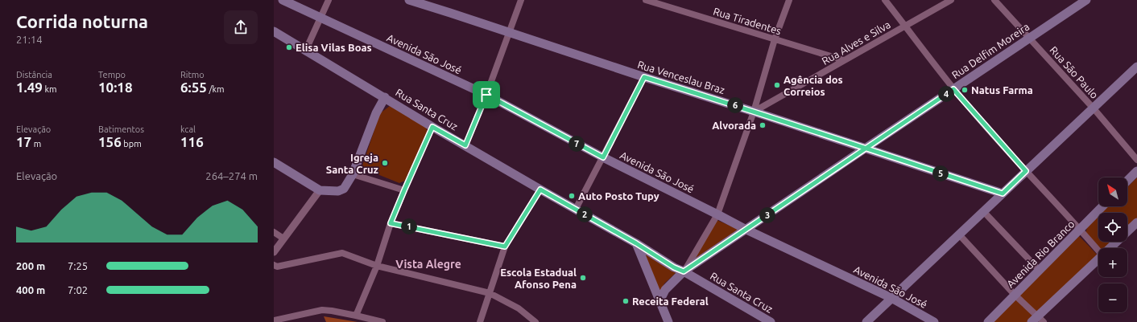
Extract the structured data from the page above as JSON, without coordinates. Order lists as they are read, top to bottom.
{
  "streets": {
    "main road": [
      "Rua Delfim Moreira",
      "Avenida São José",
      "Rua Venceslau Braz",
      "Rua Santa Cruz",
      "Avenida Rio Branco"
    ],
    "street": ["Rua Tiradentes", "Rua Alves e Silva", "Rua São Paulo"]
  },
  "crossings": [
    ["Rua Tiradentes", "Rua Alves e Silva"],
    ["Rua Alves e Silva", "Rua Venceslau Braz"],
    ["Rua Delfim Moreira", "Avenida São José"],
    ["Rua Delfim Moreira", "Rua São Paulo"],
    ["Rua Delfim Moreira", "Rua Venceslau Braz"],
    ["Rua Delfim Moreira", "Rua Santa Cruz"]
  ],
  "districts": ["Vista Alegre"],
  "places": [
    "Elisa Vilas Boas",
    "Agência dos Correios",
    "Natus Farma",
    "Alvorada",
    "Igreja Santa Cruz",
    "Auto Posto Tupy",
    "Escola Estadual Afonso Pena",
    "Receita Federal"
  ],
  "north": "top left",
  "page": {
    "heading": ["Corrida noturna", "21:14"],
    "stats": [
      ["Distância", "1.49 km"],
      ["Tempo", "10:18"],
      ["Ritmo", "6:55 /km"],
      ["Elevação", "17 m"],
      ["Batimentos", "156 bpm"],
      ["kcal", "116"]
    ],
    "pins": [
      "4",
      "6",
      "7",
      "5",
      "2",
      "3",
      "1"
    ],
    "chart": ["Elevação", "264–274 m"],
    "map_buttons": ["+", "−"],
    "list": [
      {
        "name": "200 m",
        "note": "7:25"
      },
      {
        "name": "400 m",
        "note": "7:02"
      }
    ]
  }
}
